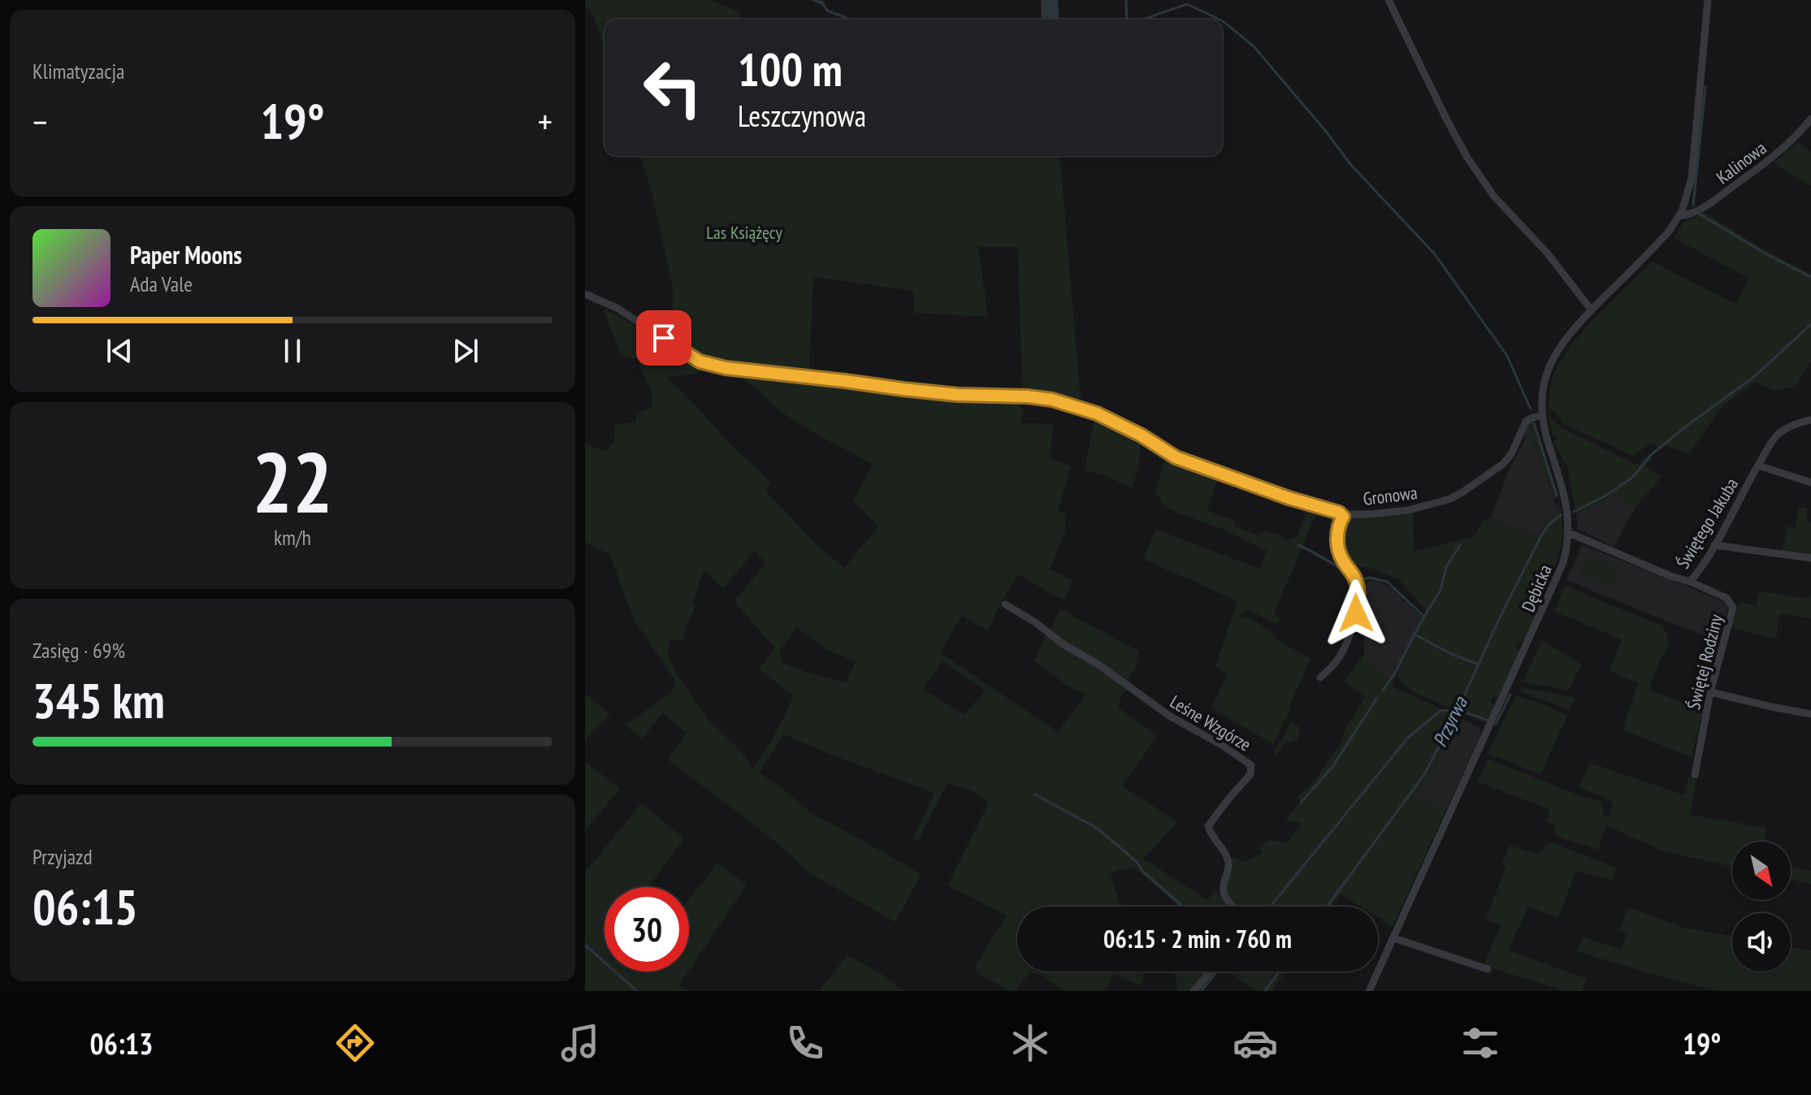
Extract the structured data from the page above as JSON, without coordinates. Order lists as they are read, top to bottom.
{
  "streets": {
    "street": [
      "Kalinowa",
      "Gronowa",
      "Świętego Jakuba",
      "Dębicka",
      "Świętej Rodziny",
      "Leśne Wzgórze"
    ]
  },
  "crossings": [
    ["Kalinowa", "Dębicka"],
    ["Gronowa", "Dębicka"],
    ["Świętego Jakuba", "Dębicka"],
    ["Świętego Jakuba", "Świętej Rodziny"]
  ],
  "water": ["Przyrwa"],
  "parks": ["Las Książęcy"],
  "north": "bottom right",
  "page": {
    "tile": [
      "Klimatyzacja",
      ["22", "km/h"],
      ["Zasięg · 69%", "345 km"],
      ["Przyjazd", "06:15"]
    ],
    "turn": ["100 m", "Leszczynowa"],
    "heat": ["−", "19°", "+"],
    "song": ["Paper Moons", "Ada Vale"],
    "limit": "30",
    "trip": "06:15 · 2 min · 760 m",
    "tabs": ["06:13", "19°"]
  }
}
